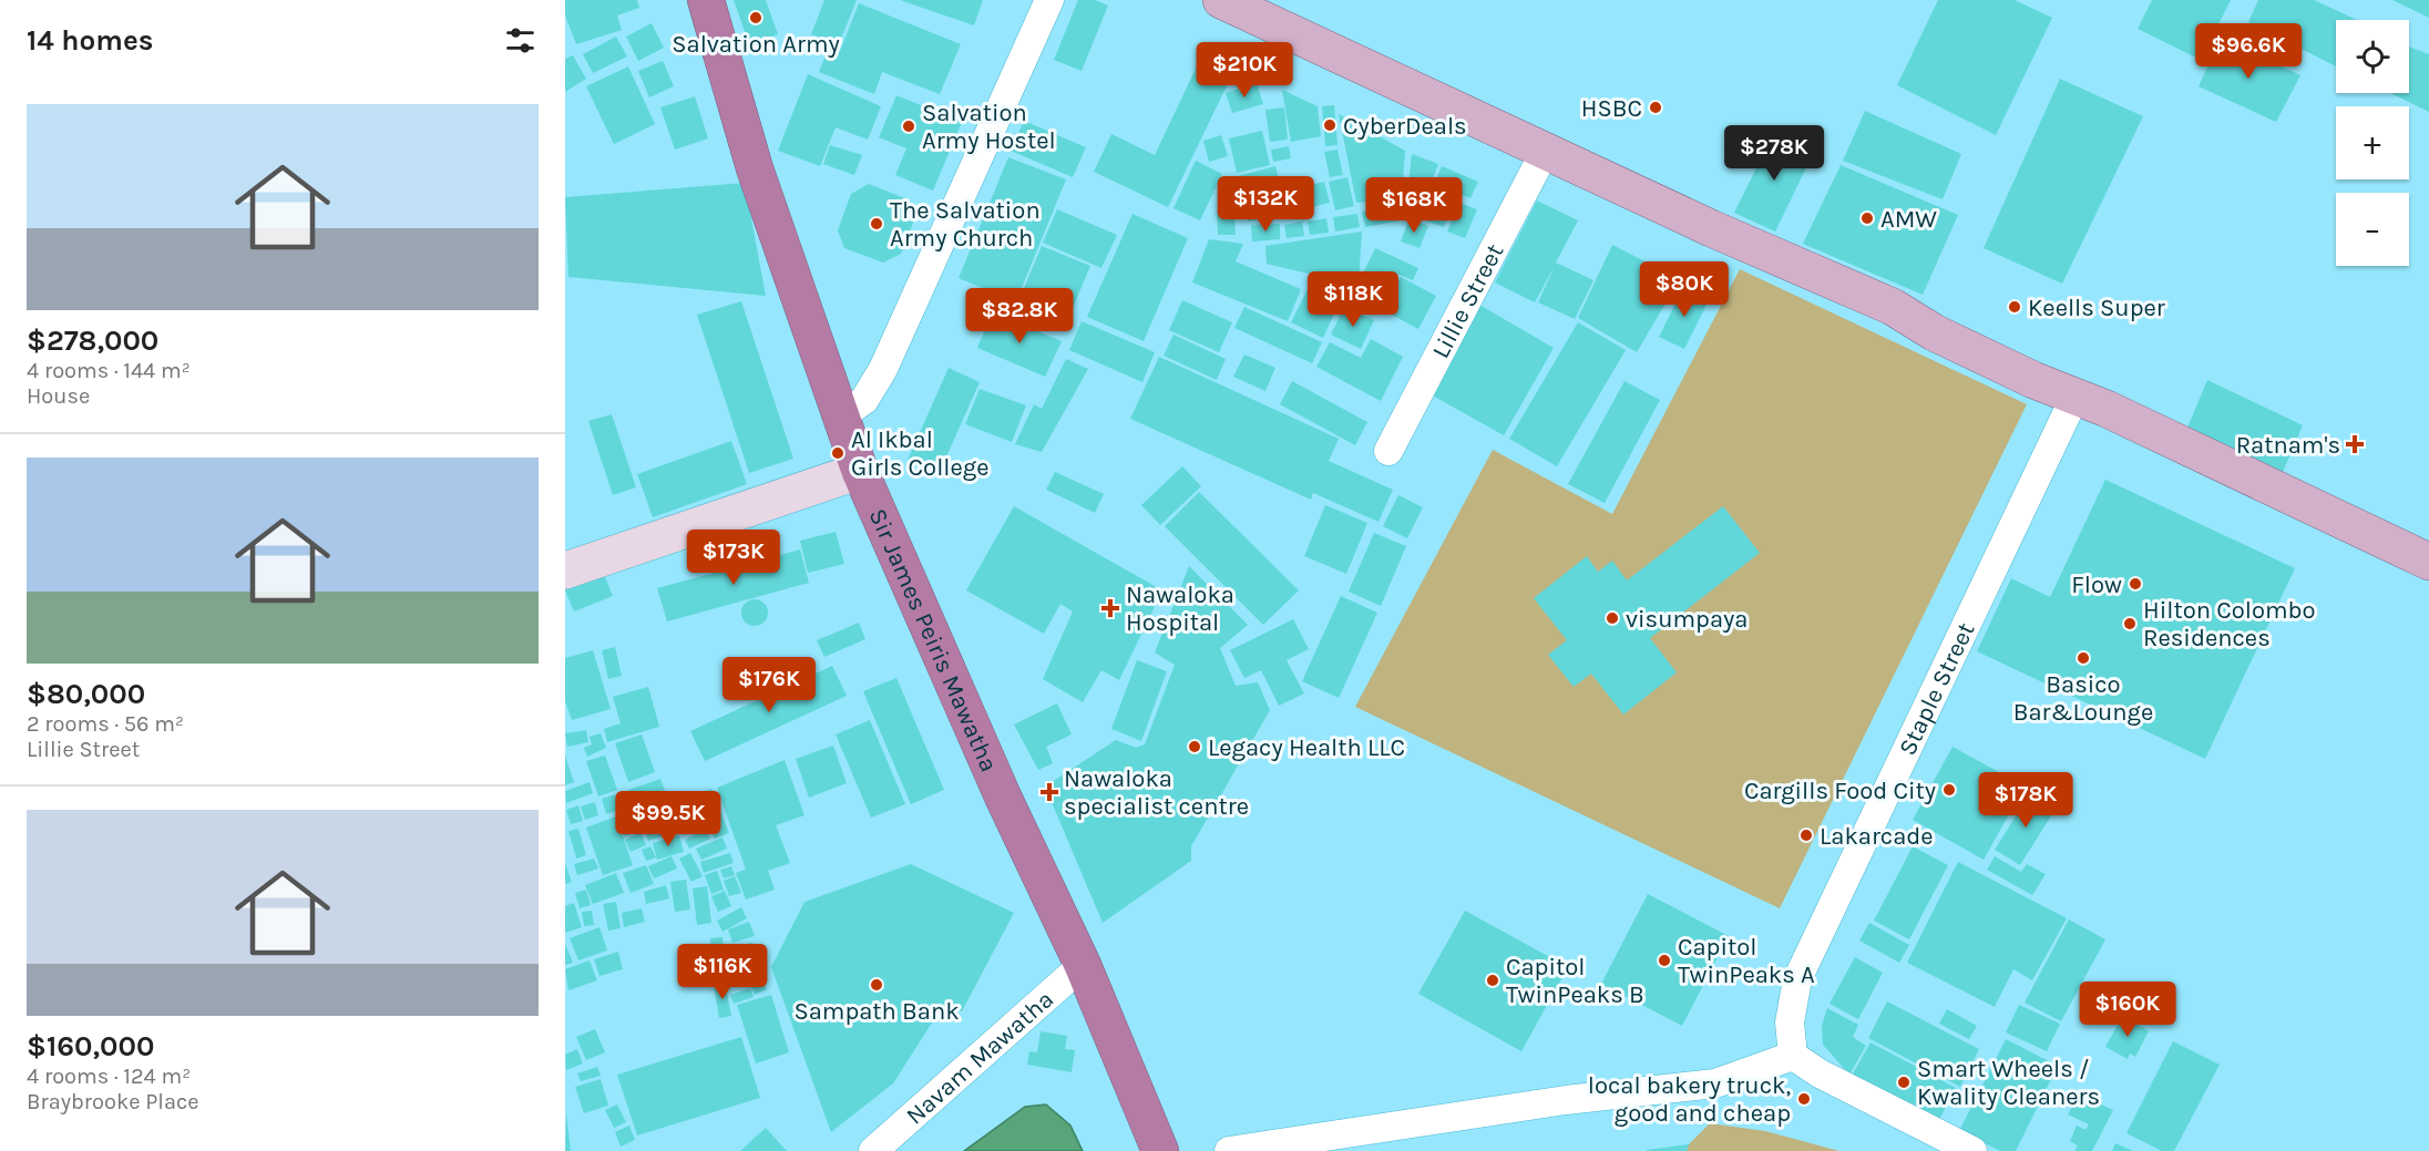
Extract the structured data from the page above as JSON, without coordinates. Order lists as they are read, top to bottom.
{
  "streets": {
    "highway": ["Sir James Peiris Mawatha"],
    "street": ["Lillie Street", "Staple Street", "Navam Mawatha"]
  },
  "crossings": [
    ["Sir James Peiris Mawatha", "Navam Mawatha"]
  ],
  "places": {
    "other": [
      "Salvation Army",
      "HSBC",
      "CyberDeals",
      "Salvation Army Hostel",
      "AMW",
      "The Salvation Army Church",
      "Keells Super",
      "Al Ikbal Girls College",
      "Flow",
      "visumpaya",
      "Hilton Colombo Residences",
      "Basico Bar&Lounge",
      "Legacy Health LLC",
      "Cargills Food City",
      "Lakarcade",
      "Capitol TwinPeaks A",
      "Capitol TwinPeaks B",
      "Sampath Bank",
      "Smart Wheels / Kwality Cleaners",
      "local bakery truck, good and cheap"
    ],
    "health": ["Ratnam's", "Nawaloka Hospital", "Nawaloka specialist centre"]
  },
  "page": {
    "heading": "14 homes",
    "map_buttons": ["+", "−"],
    "price": [
      "$96.6K",
      "$210K",
      "$278K",
      "$132K",
      "$168K",
      "$80K",
      "$118K",
      "$82.8K",
      "$173K",
      "$176K",
      "$178K",
      "$99.5K",
      "$116K",
      "$160K"
    ],
    "list": [
      {
        "name": "$278,000",
        "note": "4 rooms · 144 m² · House"
      },
      {
        "name": "$80,000",
        "note": "2 rooms · 56 m² · Lillie Street"
      },
      {
        "name": "$160,000",
        "note": "4 rooms · 124 m² · Braybrooke Place"
      }
    ]
  }
}
